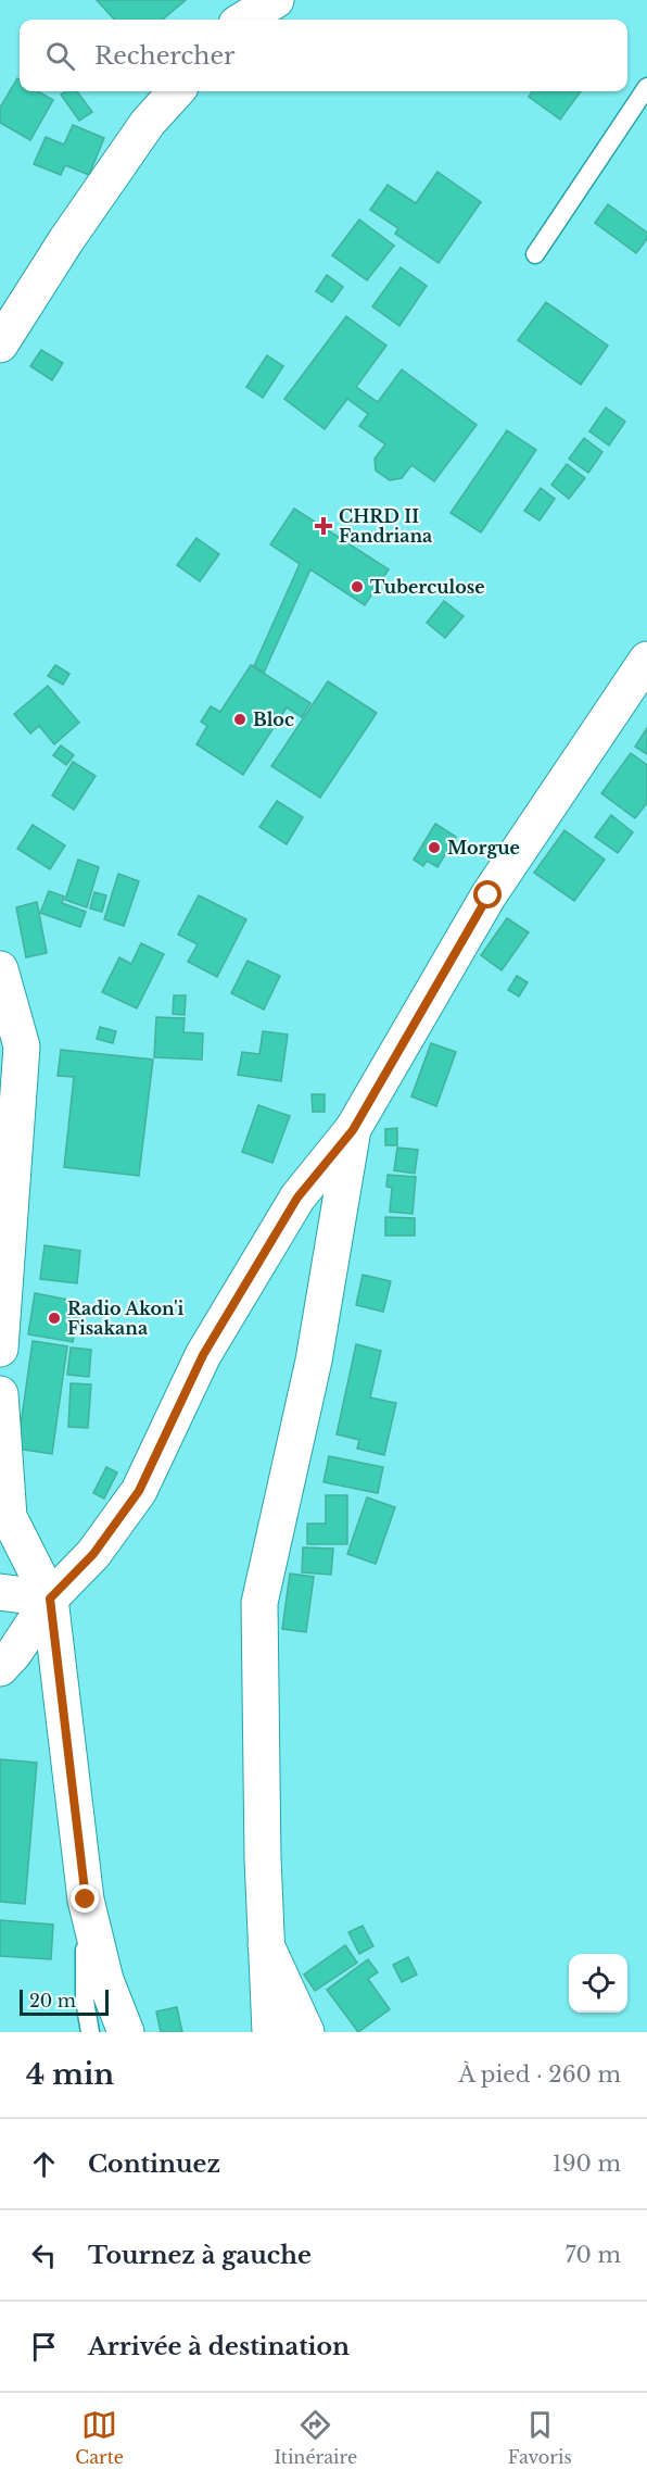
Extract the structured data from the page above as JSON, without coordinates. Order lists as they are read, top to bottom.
{
  "places": {
    "health": ["CHRD II Fandriana"],
    "other": [
      "Tuberculose",
      "Bloc",
      "Morgue",
      "Radio Akon'i Fisakana"
    ]
  },
  "scale_bar": "20 m",
  "page": {
    "search": "Rechercher",
    "scale": "20 m",
    "heading": ["4 min", "À pied · 260 m"],
    "list": [
      ["Continuez", "190 m"],
      ["Tournez à gauche", "70 m"],
      "Arrivée à destination"
    ],
    "nav": ["Carte", "Itinéraire", "Favoris"]
  }
}
